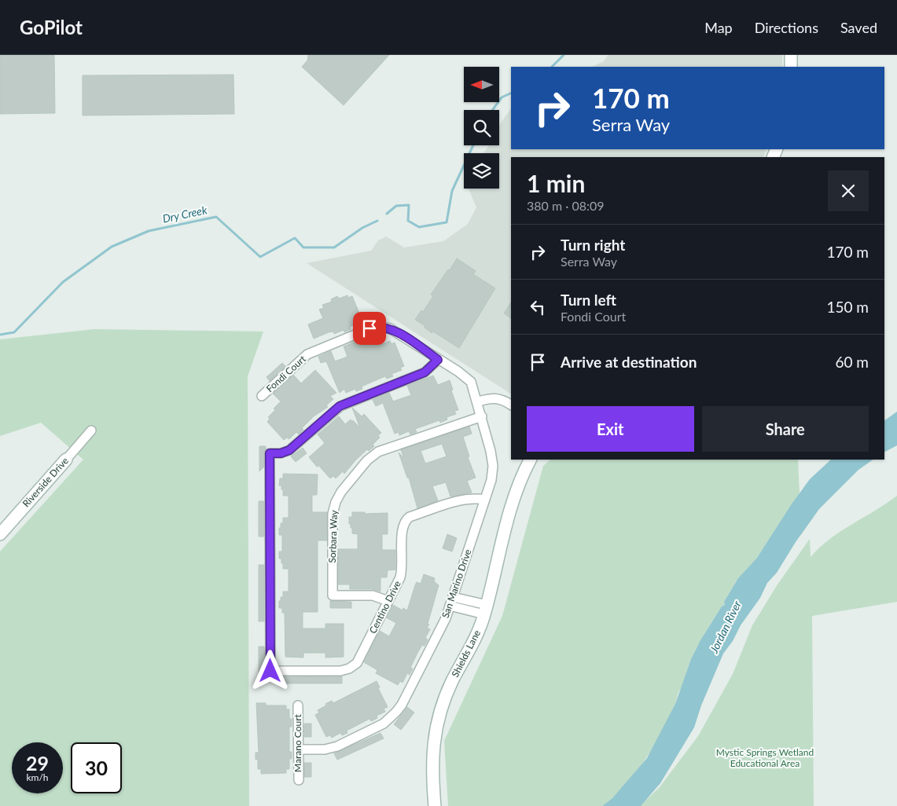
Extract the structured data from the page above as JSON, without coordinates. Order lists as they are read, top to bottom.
{
  "streets": {
    "main road": ["Riverside Drive", "Shields Lane"],
    "street": [
      "Fondi Court",
      "Sorbara Way",
      "San Marino Drive",
      "Centino Drive",
      "Marano Court"
    ]
  },
  "crossings": [
    ["Fondi Court", "San Marino Drive"],
    ["Fondi Court", "Centino Drive"],
    ["Sorbara Way", "San Marino Drive"],
    ["Sorbara Way", "Centino Drive"],
    ["San Marino Drive", "Centino Drive"],
    ["San Marino Drive", "Marano Court"]
  ],
  "water": ["Dry Creek", "Jordan River"],
  "parks": ["Mystic Springs Wetland Educational Area"],
  "north": "left",
  "page": {
    "header": "GoPilot",
    "nav": ["Map", "Directions", "Saved"],
    "turn": ["170 m", "Serra Way"],
    "heading": ["1 min", "380 m · 08:09"],
    "list": [
      {
        "name": "Turn right",
        "note": "Serra Way",
        "value": "170 m"
      },
      {
        "name": "Turn left",
        "note": "Fondi Court",
        "value": "150 m"
      },
      {
        "name": "Arrive at destination",
        "value": "60 m"
      }
    ],
    "buttons": ["Exit", "Share"],
    "speed": "29 km/h",
    "limit": "30"
  }
}
